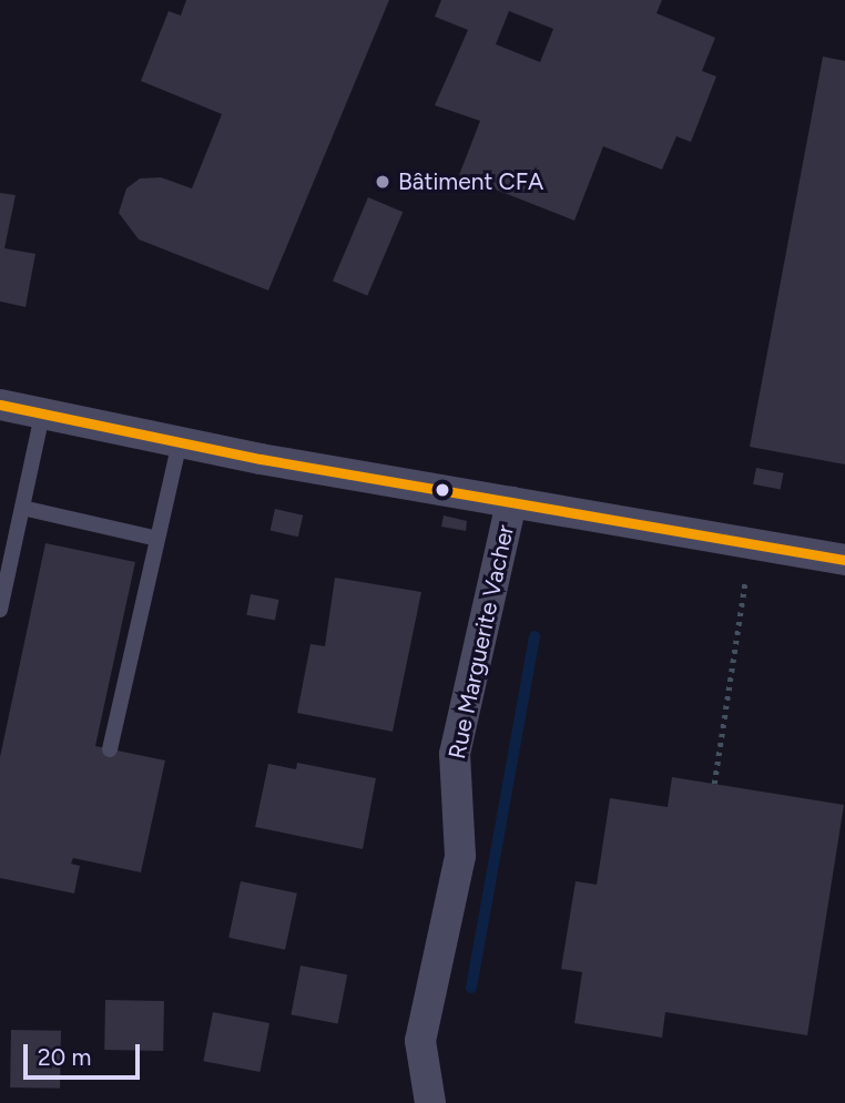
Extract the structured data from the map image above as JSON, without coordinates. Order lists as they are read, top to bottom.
{
  "streets": {
    "street": ["Rue Marguerite Vacher"]
  },
  "places": ["Bâtiment CFA"],
  "lines": ["transit line 20"],
  "scale_bar": "20 m"
}
